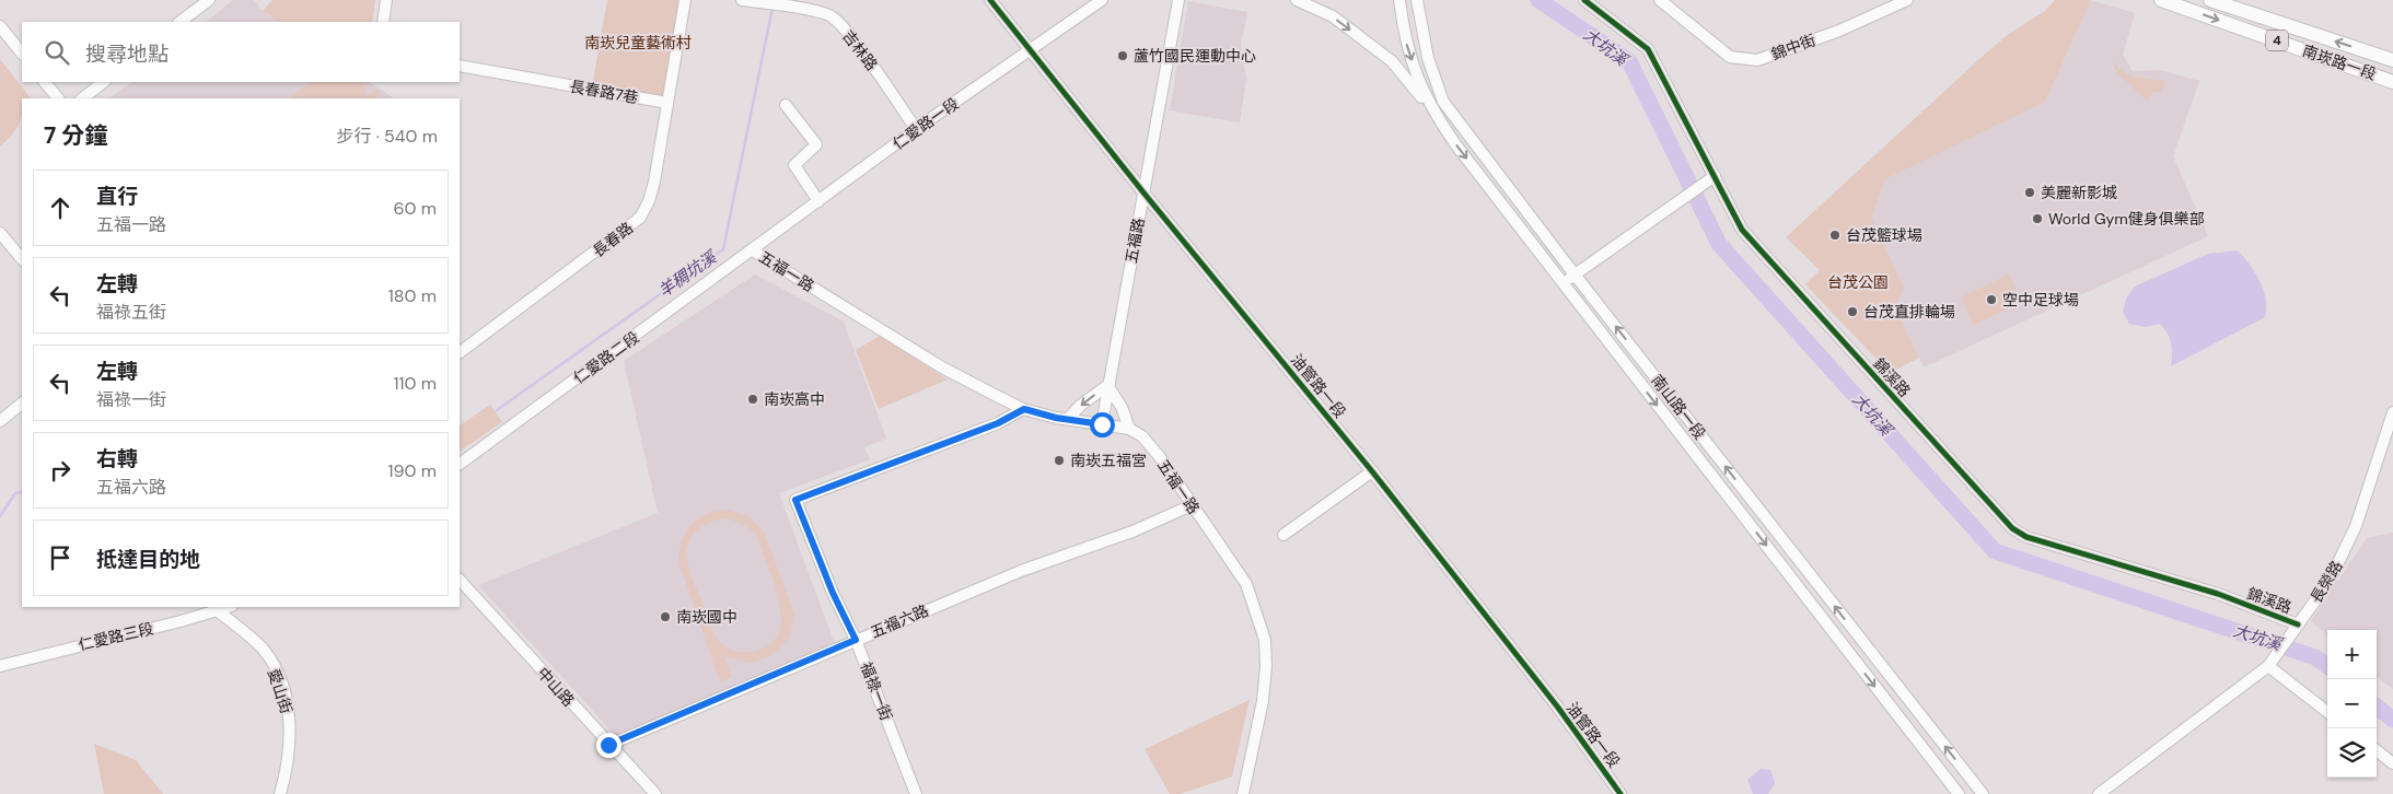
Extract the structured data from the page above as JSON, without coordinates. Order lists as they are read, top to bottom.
{
  "streets": {
    "main road": ["4", "南崁路一段"],
    "street": [
      "錦中街",
      "吉林路",
      "長春路7巷",
      "仁愛路一段",
      "長春路",
      "五福路",
      "五福一路",
      "仁愛路二段",
      "錦溪路",
      "油管路一段",
      "南山路一段",
      "長榮路",
      "五福六路",
      "仁愛路三段",
      "中山路",
      "愛山街",
      "福祿一街"
    ]
  },
  "crossings": [
    ["吉林路", "仁愛路一段"],
    ["長春路7巷", "長春路"],
    ["仁愛路一段", "五福一路"],
    ["仁愛路一段", "仁愛路二段"],
    ["仁愛路一段", "油管路一段"],
    ["五福路", "五福一路"],
    ["五福路", "油管路一段"],
    ["五福一路", "仁愛路二段"],
    ["五福一路", "五福六路"],
    ["五福一路", "福祿一街"],
    ["錦溪路", "長榮路"],
    ["五福六路", "中山路"],
    ["五福六路", "福祿一街"],
    ["仁愛路三段", "愛山街"]
  ],
  "water": ["大坑溪", "羊稠坑溪"],
  "parks": ["南崁兒童藝術村", "台茂公園"],
  "places": [
    "蘆竹國民運動中心",
    "美麗新影城",
    "World Gym健身俱樂部",
    "台茂籃球場",
    "空中足球場",
    "台茂直排輪場",
    "南崁高中",
    "南崁五福宮",
    "南崁國中"
  ],
  "page": {
    "search": "搜尋地點",
    "heading": ["7 分鐘", "步行 · 540 m"],
    "list": [
      ["直行", "五福一路", "60 m"],
      ["左轉", "福祿五街", "180 m"],
      ["左轉", "福祿一街", "110 m"],
      ["右轉", "五福六路", "190 m"],
      "抵達目的地"
    ],
    "map_buttons": ["+", "−"]
  }
}
